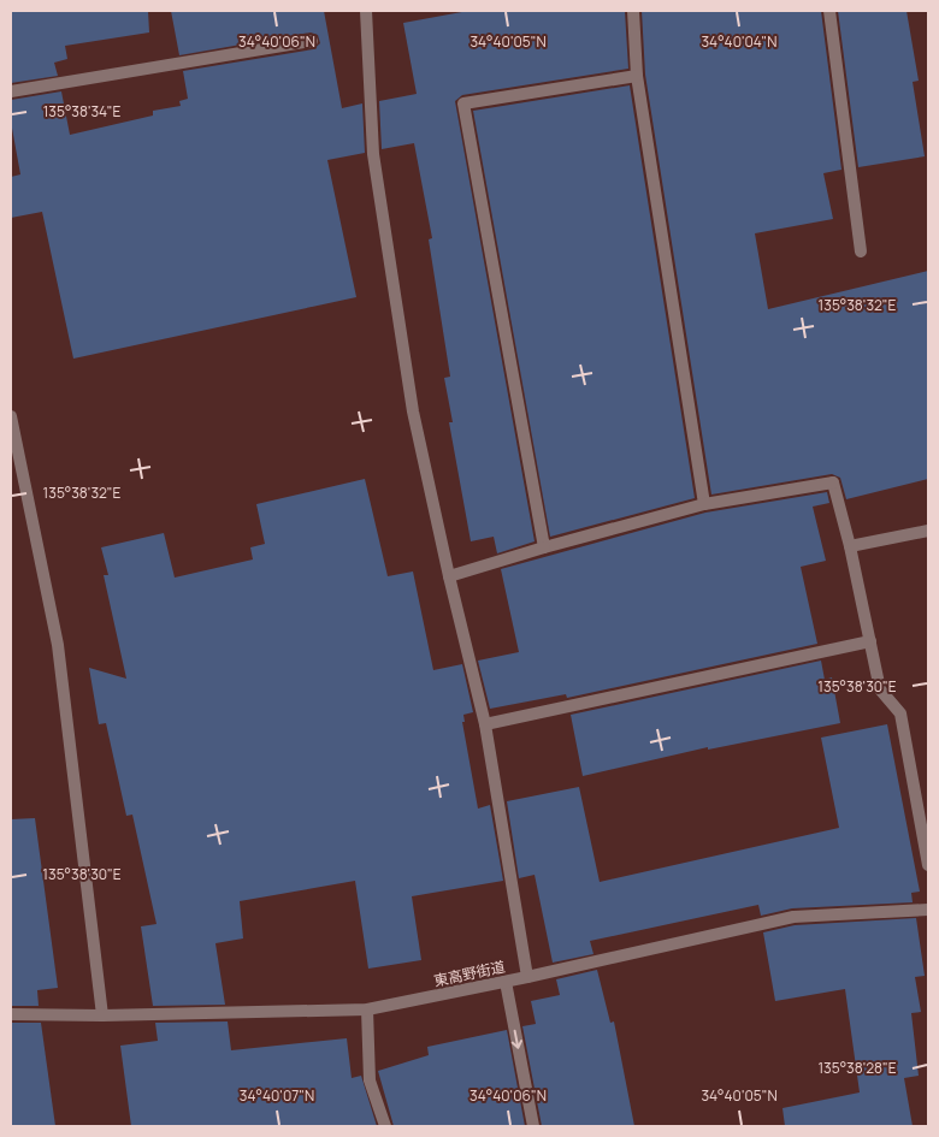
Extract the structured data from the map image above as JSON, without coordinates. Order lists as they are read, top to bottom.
{
  "streets": {
    "street": ["東高野街道"]
  },
  "coordinates": [
    "34°40'06\"N",
    "34°40'05\"N",
    "34°40'04\"N",
    "135°38'34\"E",
    "135°38'32\"E",
    "135°38'30\"E",
    "135°38'28\"E",
    "34°40'07\"N"
  ]
}
